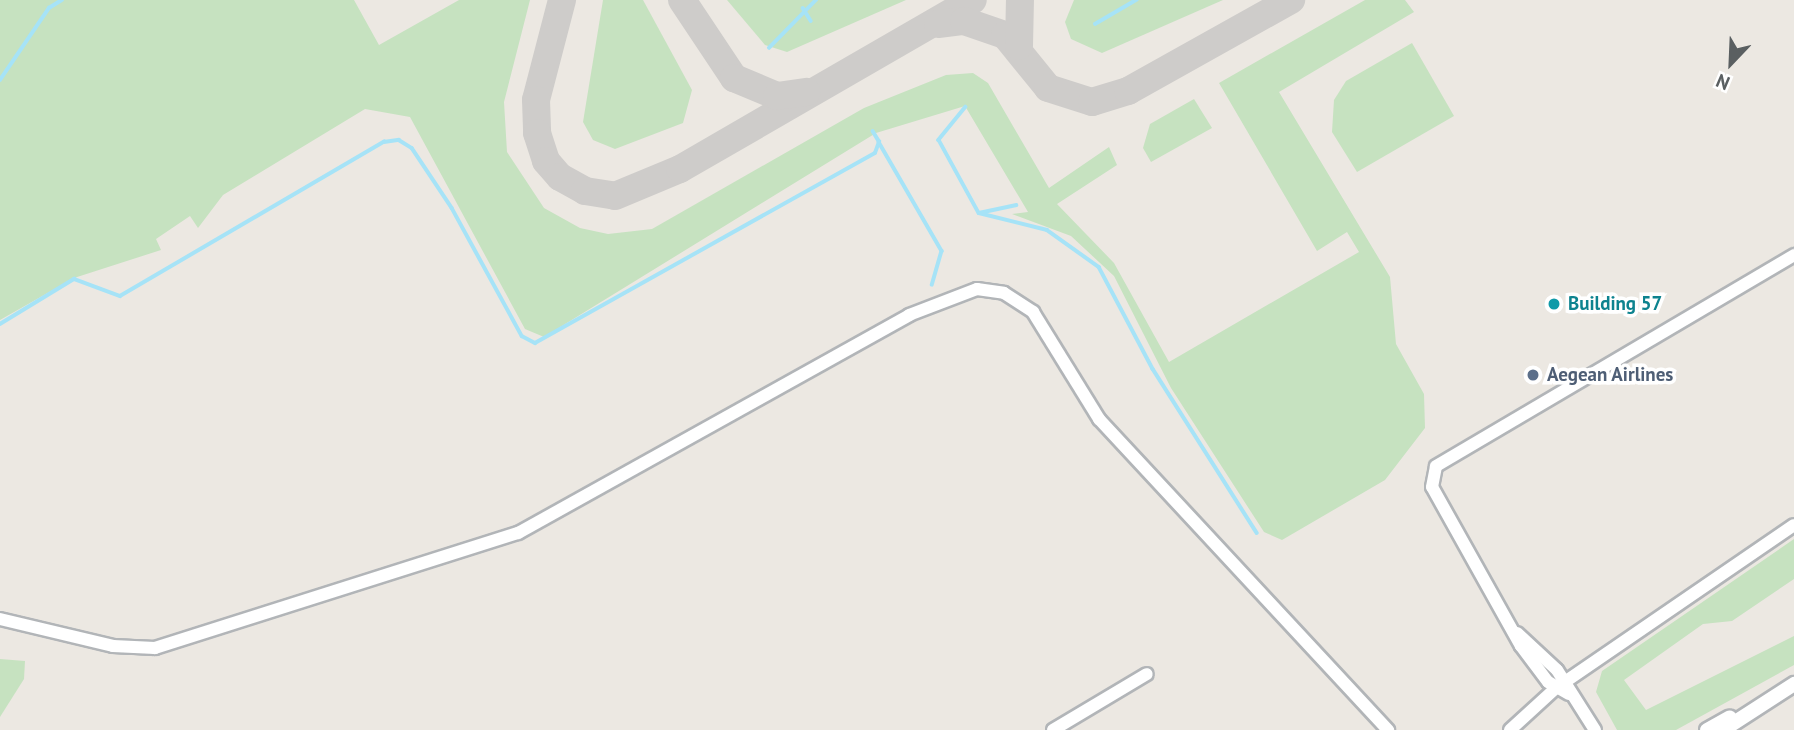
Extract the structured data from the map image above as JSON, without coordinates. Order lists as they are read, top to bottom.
{
  "places": ["Building 57", "Aegean Airlines"],
  "north": "bottom left"
}
